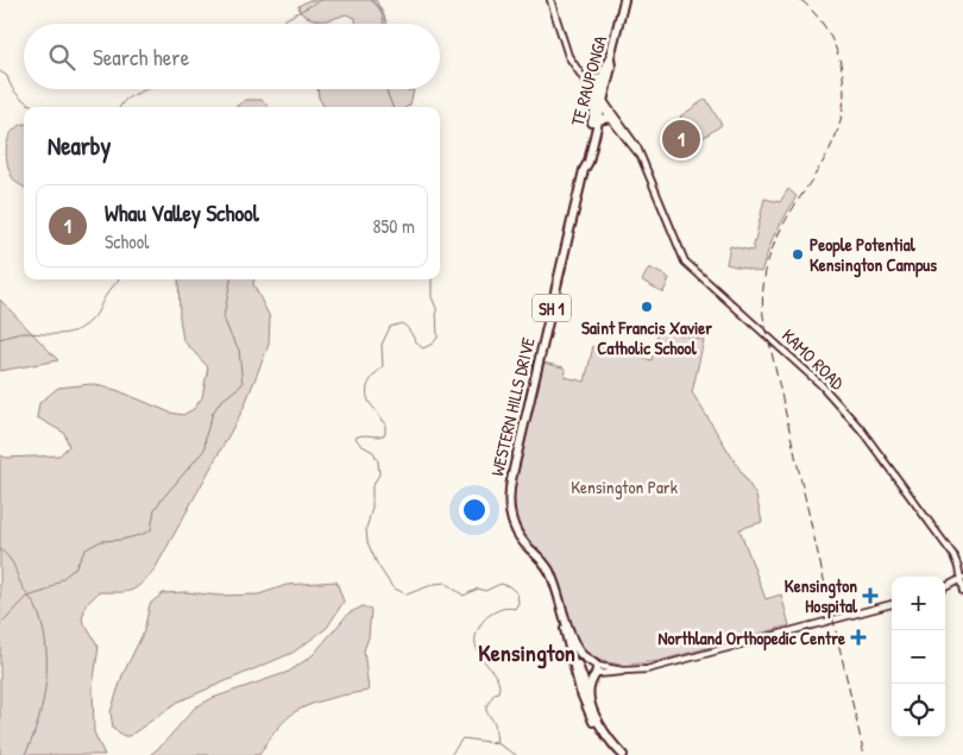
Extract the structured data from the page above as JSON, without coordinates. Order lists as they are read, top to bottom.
{
  "streets": {
    "highway": ["TE RAUPONGA", "SH 1", "WESTERN HILLS DRIVE"],
    "main road": ["KAMO ROAD"]
  },
  "crossings": [
    ["TE RAUPONGA", "KAMO ROAD"],
    ["TE RAUPONGA", "WESTERN HILLS DRIVE"],
    ["SH 1", "WESTERN HILLS DRIVE"],
    ["KAMO ROAD", "WESTERN HILLS DRIVE"]
  ],
  "districts": ["Kensington"],
  "parks": ["Kensington Park"],
  "places": {
    "other": ["People Potential Kensington Campus", "Saint Francis Xavier Catholic School"],
    "health": ["Kensington Hospital", "Northland Orthopedic Centre"]
  },
  "page": {
    "search": "Search here",
    "heading": "Nearby",
    "pins": "1",
    "list": [
      {
        "mark": "1",
        "name": "Whau Valley School",
        "note": "School",
        "value": "850 m"
      }
    ],
    "map_buttons": ["+", "−"]
  }
}
